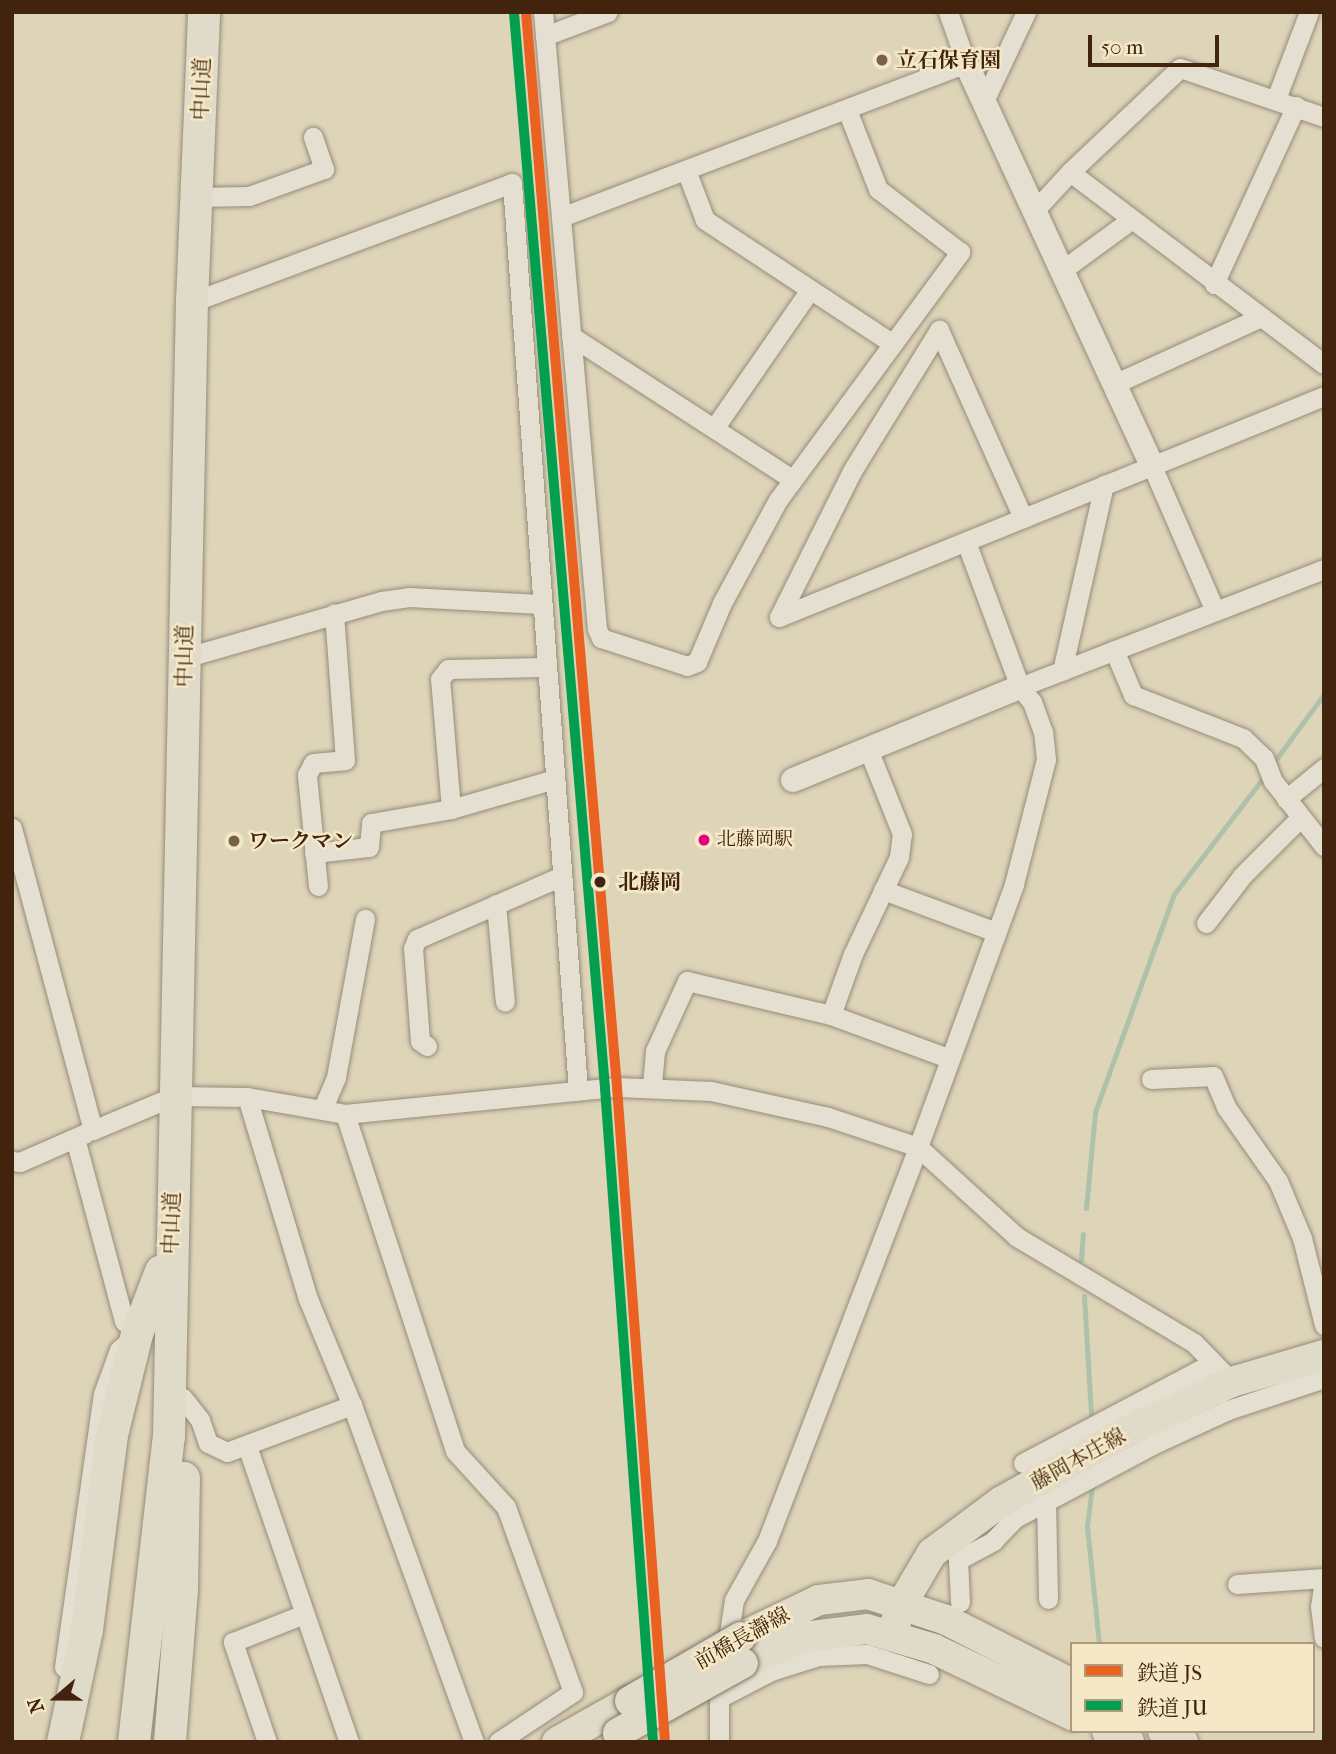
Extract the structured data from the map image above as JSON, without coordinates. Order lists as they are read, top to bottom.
{
  "streets": {
    "highway": ["中山道"],
    "main road": ["藤岡本庄線", "前橋長瀞線"]
  },
  "crossings": [
    ["藤岡本庄線", "前橋長瀞線"]
  ],
  "places": [
    "立石保育園",
    "北藤岡駅",
    "ワークマン",
    "北藤岡"
  ],
  "lines": ["rail line JS", "rail line JU"],
  "legend": ["鉄道 JS", "鉄道 JU"],
  "scale_bar": "50 m",
  "north": "left"
}
